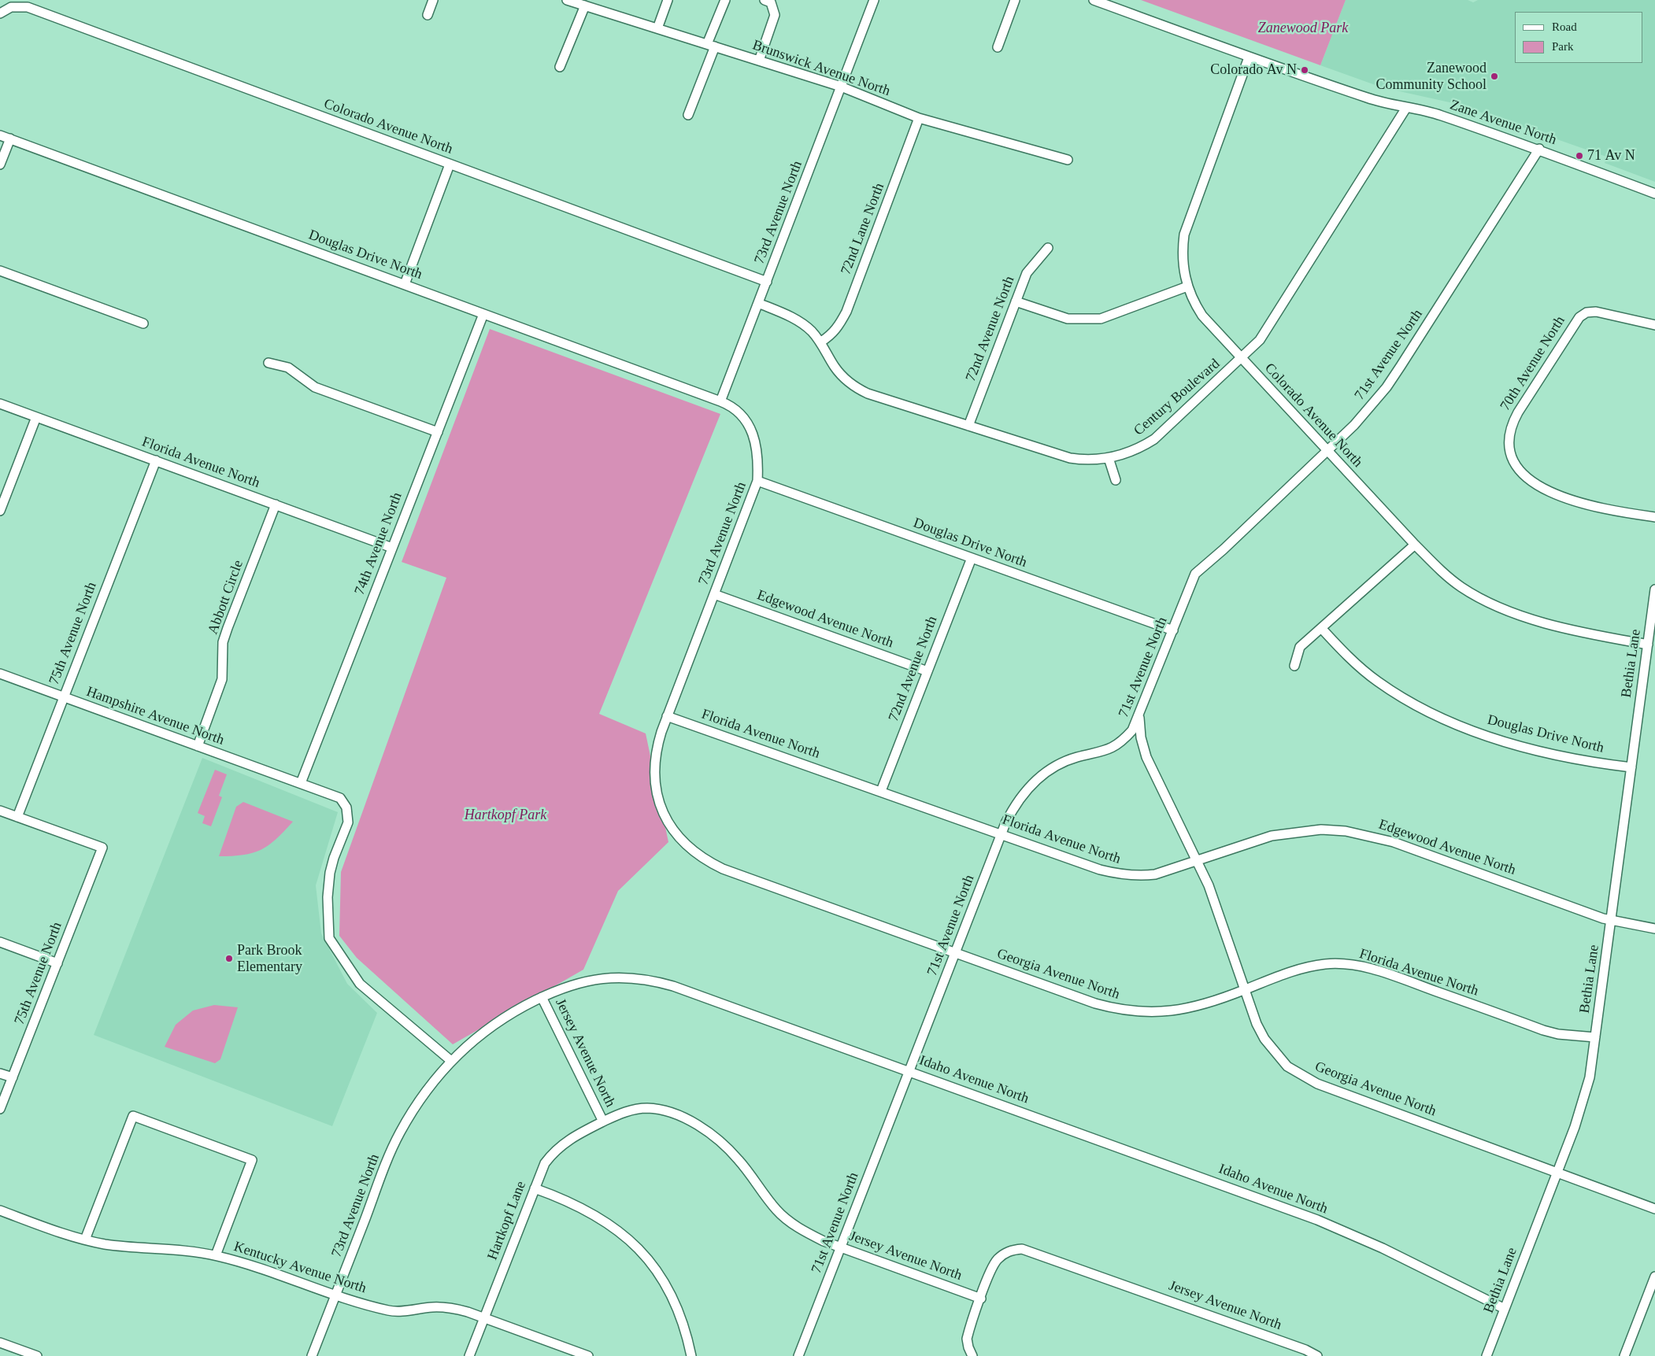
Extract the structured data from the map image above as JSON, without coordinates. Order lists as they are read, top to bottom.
{
  "streets": {
    "street": [
      "Brunswick Avenue North",
      "Zane Avenue North",
      "Colorado Avenue North",
      "73rd Avenue North",
      "72nd Lane North",
      "Douglas Drive North",
      "72nd Avenue North",
      "71st Avenue North",
      "70th Avenue North",
      "Century Boulevard",
      "Florida Avenue North",
      "74th Avenue North",
      "Abbott Circle",
      "Edgewood Avenue North",
      "75th Avenue North",
      "Bethia Lane",
      "Hampshire Avenue North",
      "Georgia Avenue North",
      "Jersey Avenue North",
      "Idaho Avenue North",
      "Hartkopf Lane",
      "Kentucky Avenue North"
    ]
  },
  "crossings": [
    ["Brunswick Avenue North", "73rd Avenue North"],
    ["Brunswick Avenue North", "72nd Lane North"],
    ["Zane Avenue North", "Colorado Avenue North"],
    ["Zane Avenue North", "71st Avenue North"],
    ["Zane Avenue North", "Century Boulevard"],
    ["Colorado Avenue North", "73rd Avenue North"],
    ["Colorado Avenue North", "71st Avenue North"],
    ["Colorado Avenue North", "Century Boulevard"],
    ["Colorado Avenue North", "Bethia Lane"],
    ["73rd Avenue North", "Douglas Drive North"],
    ["73rd Avenue North", "Century Boulevard"],
    ["73rd Avenue North", "Florida Avenue North"],
    ["73rd Avenue North", "Edgewood Avenue North"],
    ["73rd Avenue North", "Georgia Avenue North"],
    ["73rd Avenue North", "Idaho Avenue North"],
    ["73rd Avenue North", "Kentucky Avenue North"],
    ["72nd Lane North", "Century Boulevard"],
    ["Douglas Drive North", "72nd Avenue North"],
    ["Douglas Drive North", "71st Avenue North"],
    ["Douglas Drive North", "74th Avenue North"],
    ["Douglas Drive North", "Bethia Lane"],
    ["72nd Avenue North", "Century Boulevard"],
    ["72nd Avenue North", "Florida Avenue North"],
    ["72nd Avenue North", "Edgewood Avenue North"],
    ["71st Avenue North", "Florida Avenue North"],
    ["71st Avenue North", "Georgia Avenue North"],
    ["71st Avenue North", "Jersey Avenue North"],
    ["71st Avenue North", "Idaho Avenue North"],
    ["Florida Avenue North", "74th Avenue North"],
    ["Florida Avenue North", "Abbott Circle"],
    ["Florida Avenue North", "Edgewood Avenue North"],
    ["Florida Avenue North", "75th Avenue North"],
    ["Florida Avenue North", "Bethia Lane"],
    ["Florida Avenue North", "Georgia Avenue North"],
    ["74th Avenue North", "Hampshire Avenue North"],
    ["Abbott Circle", "Hampshire Avenue North"],
    ["Edgewood Avenue North", "Bethia Lane"],
    ["75th Avenue North", "Hampshire Avenue North"],
    ["Bethia Lane", "Georgia Avenue North"],
    ["Bethia Lane", "Idaho Avenue North"],
    ["Jersey Avenue North", "Idaho Avenue North"],
    ["Jersey Avenue North", "Hartkopf Lane"],
    ["Hartkopf Lane", "Kentucky Avenue North"]
  ],
  "parks": ["Zanewood Park", "Hartkopf Park"],
  "places": [
    "Colorado Av N",
    "Zanewood Community School",
    "71 Av N",
    "Park Brook Elementary"
  ],
  "legend": ["Road", "Park"]
}
